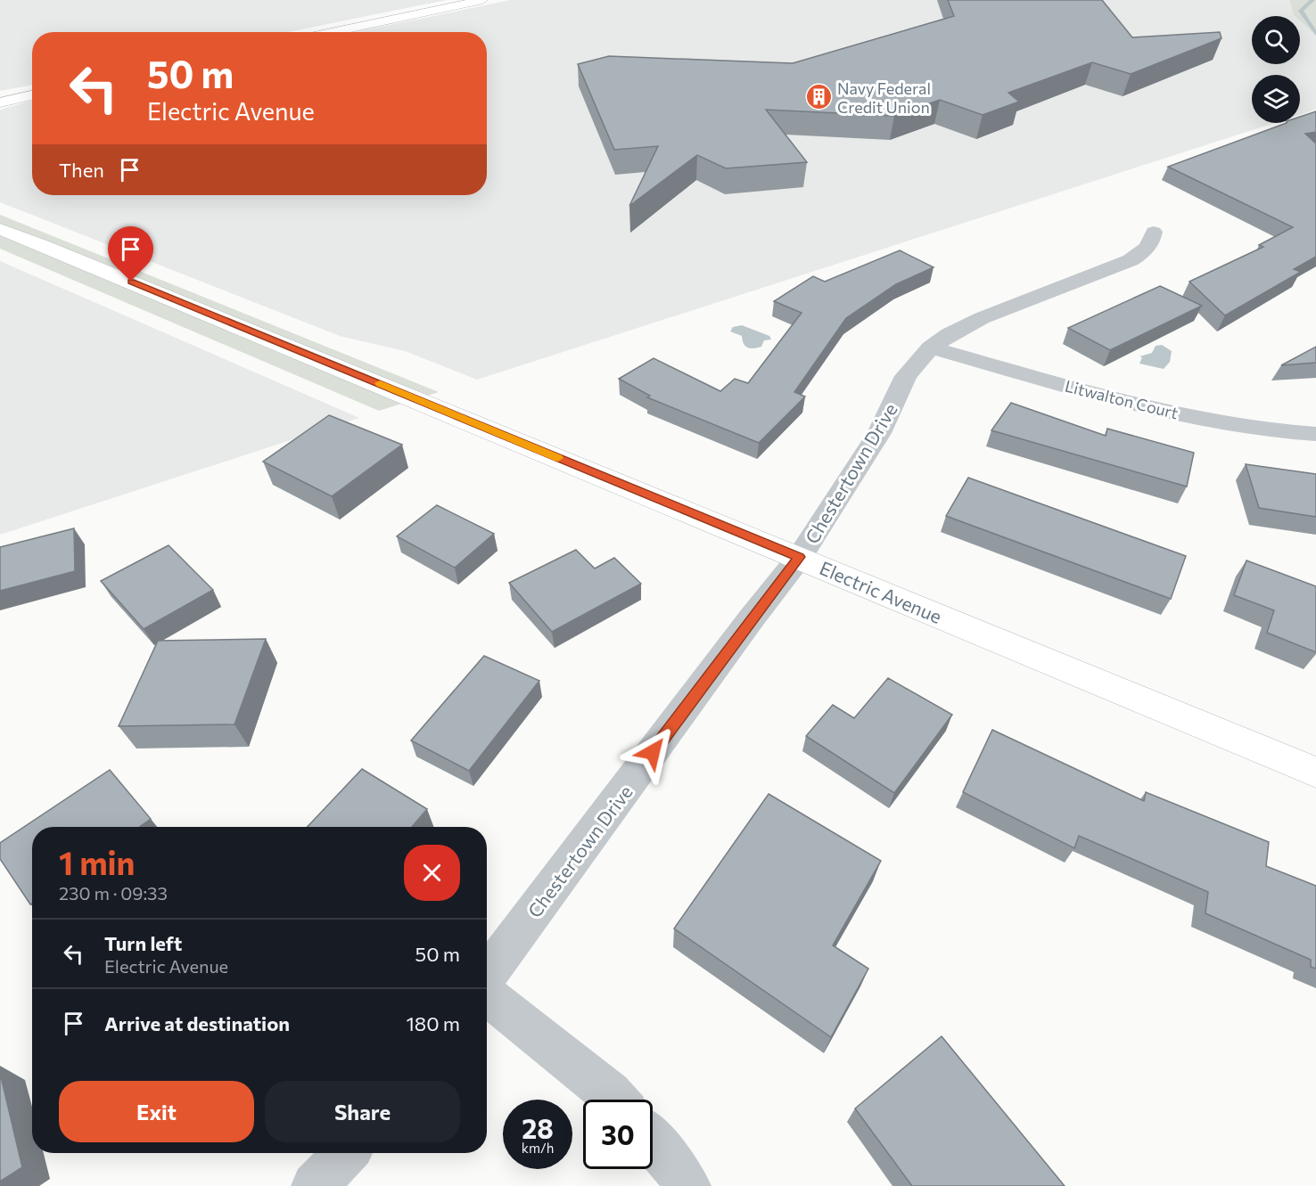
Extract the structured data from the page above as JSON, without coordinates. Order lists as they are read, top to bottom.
{
  "streets": {
    "street": ["Litwalton Court", "Chestertown Drive", "Electric Avenue"]
  },
  "crossings": [
    ["Litwalton Court", "Chestertown Drive"],
    ["Chestertown Drive", "Electric Avenue"]
  ],
  "places": {
    "building": ["Navy Federal Credit Union"]
  },
  "page": {
    "turn": ["50 m", "Electric Avenue"],
    "then": "Then",
    "heading": ["1 min", "230 m · 09:33"],
    "list": [
      {
        "name": "Turn left",
        "note": "Electric Avenue",
        "value": "50 m"
      },
      {
        "name": "Arrive at destination",
        "value": "180 m"
      }
    ],
    "buttons": ["Exit", "Share"],
    "speed": "28 km/h",
    "limit": "30"
  }
}
